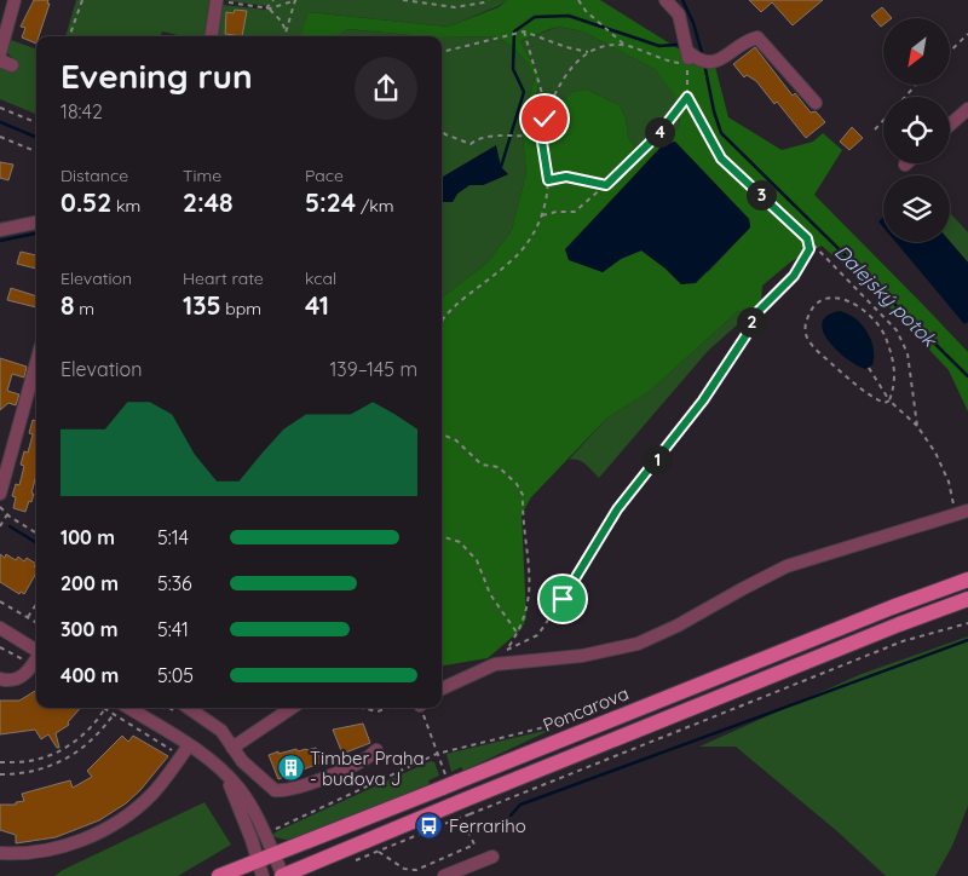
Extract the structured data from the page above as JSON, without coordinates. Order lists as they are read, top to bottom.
{
  "streets": {
    "main road": ["Poncarova"]
  },
  "water": ["Dalejský potok"],
  "places": {
    "building": ["Timber Praha - budova J"],
    "bus stop": ["Ferrariho"]
  },
  "north": "bottom left",
  "page": {
    "heading": ["Evening run", "18:42"],
    "pins": [
      "4",
      "3",
      "2",
      "1"
    ],
    "stats": [
      ["Distance", "0.52 km"],
      ["Time", "2:48"],
      ["Pace", "5:24 /km"],
      ["Elevation", "8 m"],
      ["Heart rate", "135 bpm"],
      ["kcal", "41"]
    ],
    "chart": ["Elevation", "139–145 m"],
    "list": [
      {
        "name": "100 m",
        "note": "5:14"
      },
      {
        "name": "200 m",
        "note": "5:36"
      },
      {
        "name": "300 m",
        "note": "5:41"
      },
      {
        "name": "400 m",
        "note": "5:05"
      }
    ]
  }
}
